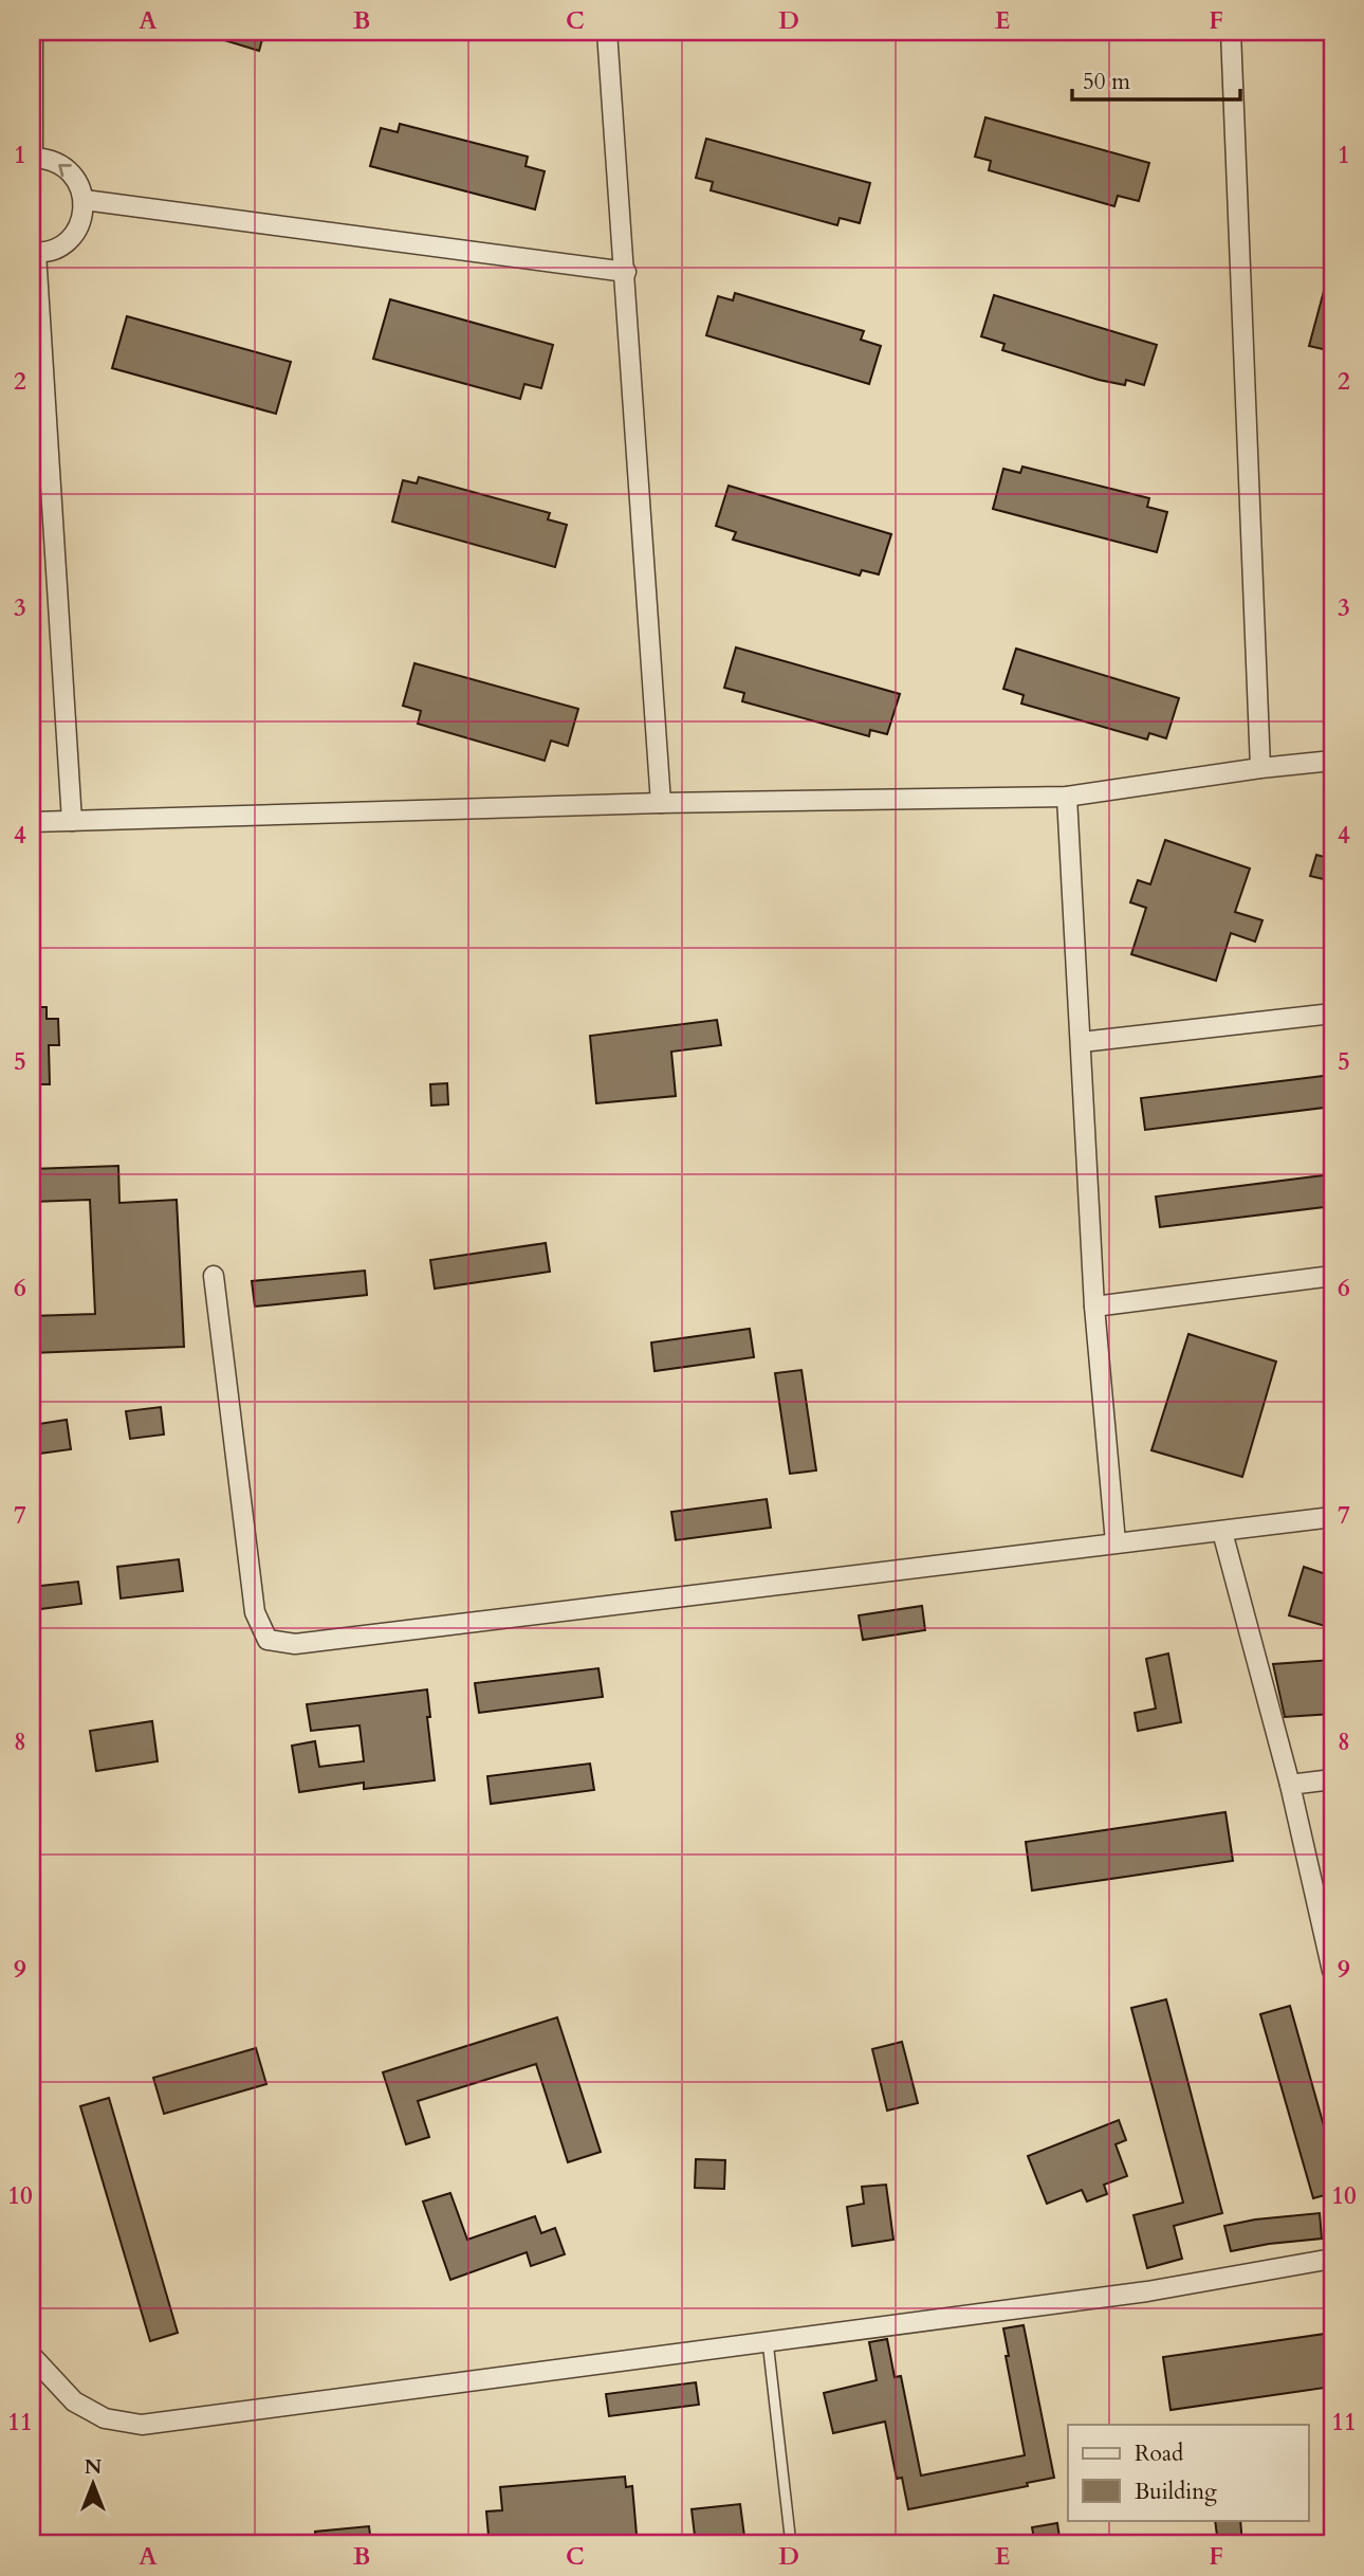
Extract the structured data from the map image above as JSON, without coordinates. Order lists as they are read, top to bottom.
{
  "legend": ["Road", "Building"],
  "scale_bar": "50 m",
  "north": "top",
  "grid": {
    "columns": [
      "A",
      "B",
      "C",
      "D",
      "E",
      "F"
    ],
    "rows": [
      "1",
      "2",
      "3",
      "4",
      "5",
      "6",
      "7",
      "8",
      "9",
      "10",
      "11"
    ]
  }
}
